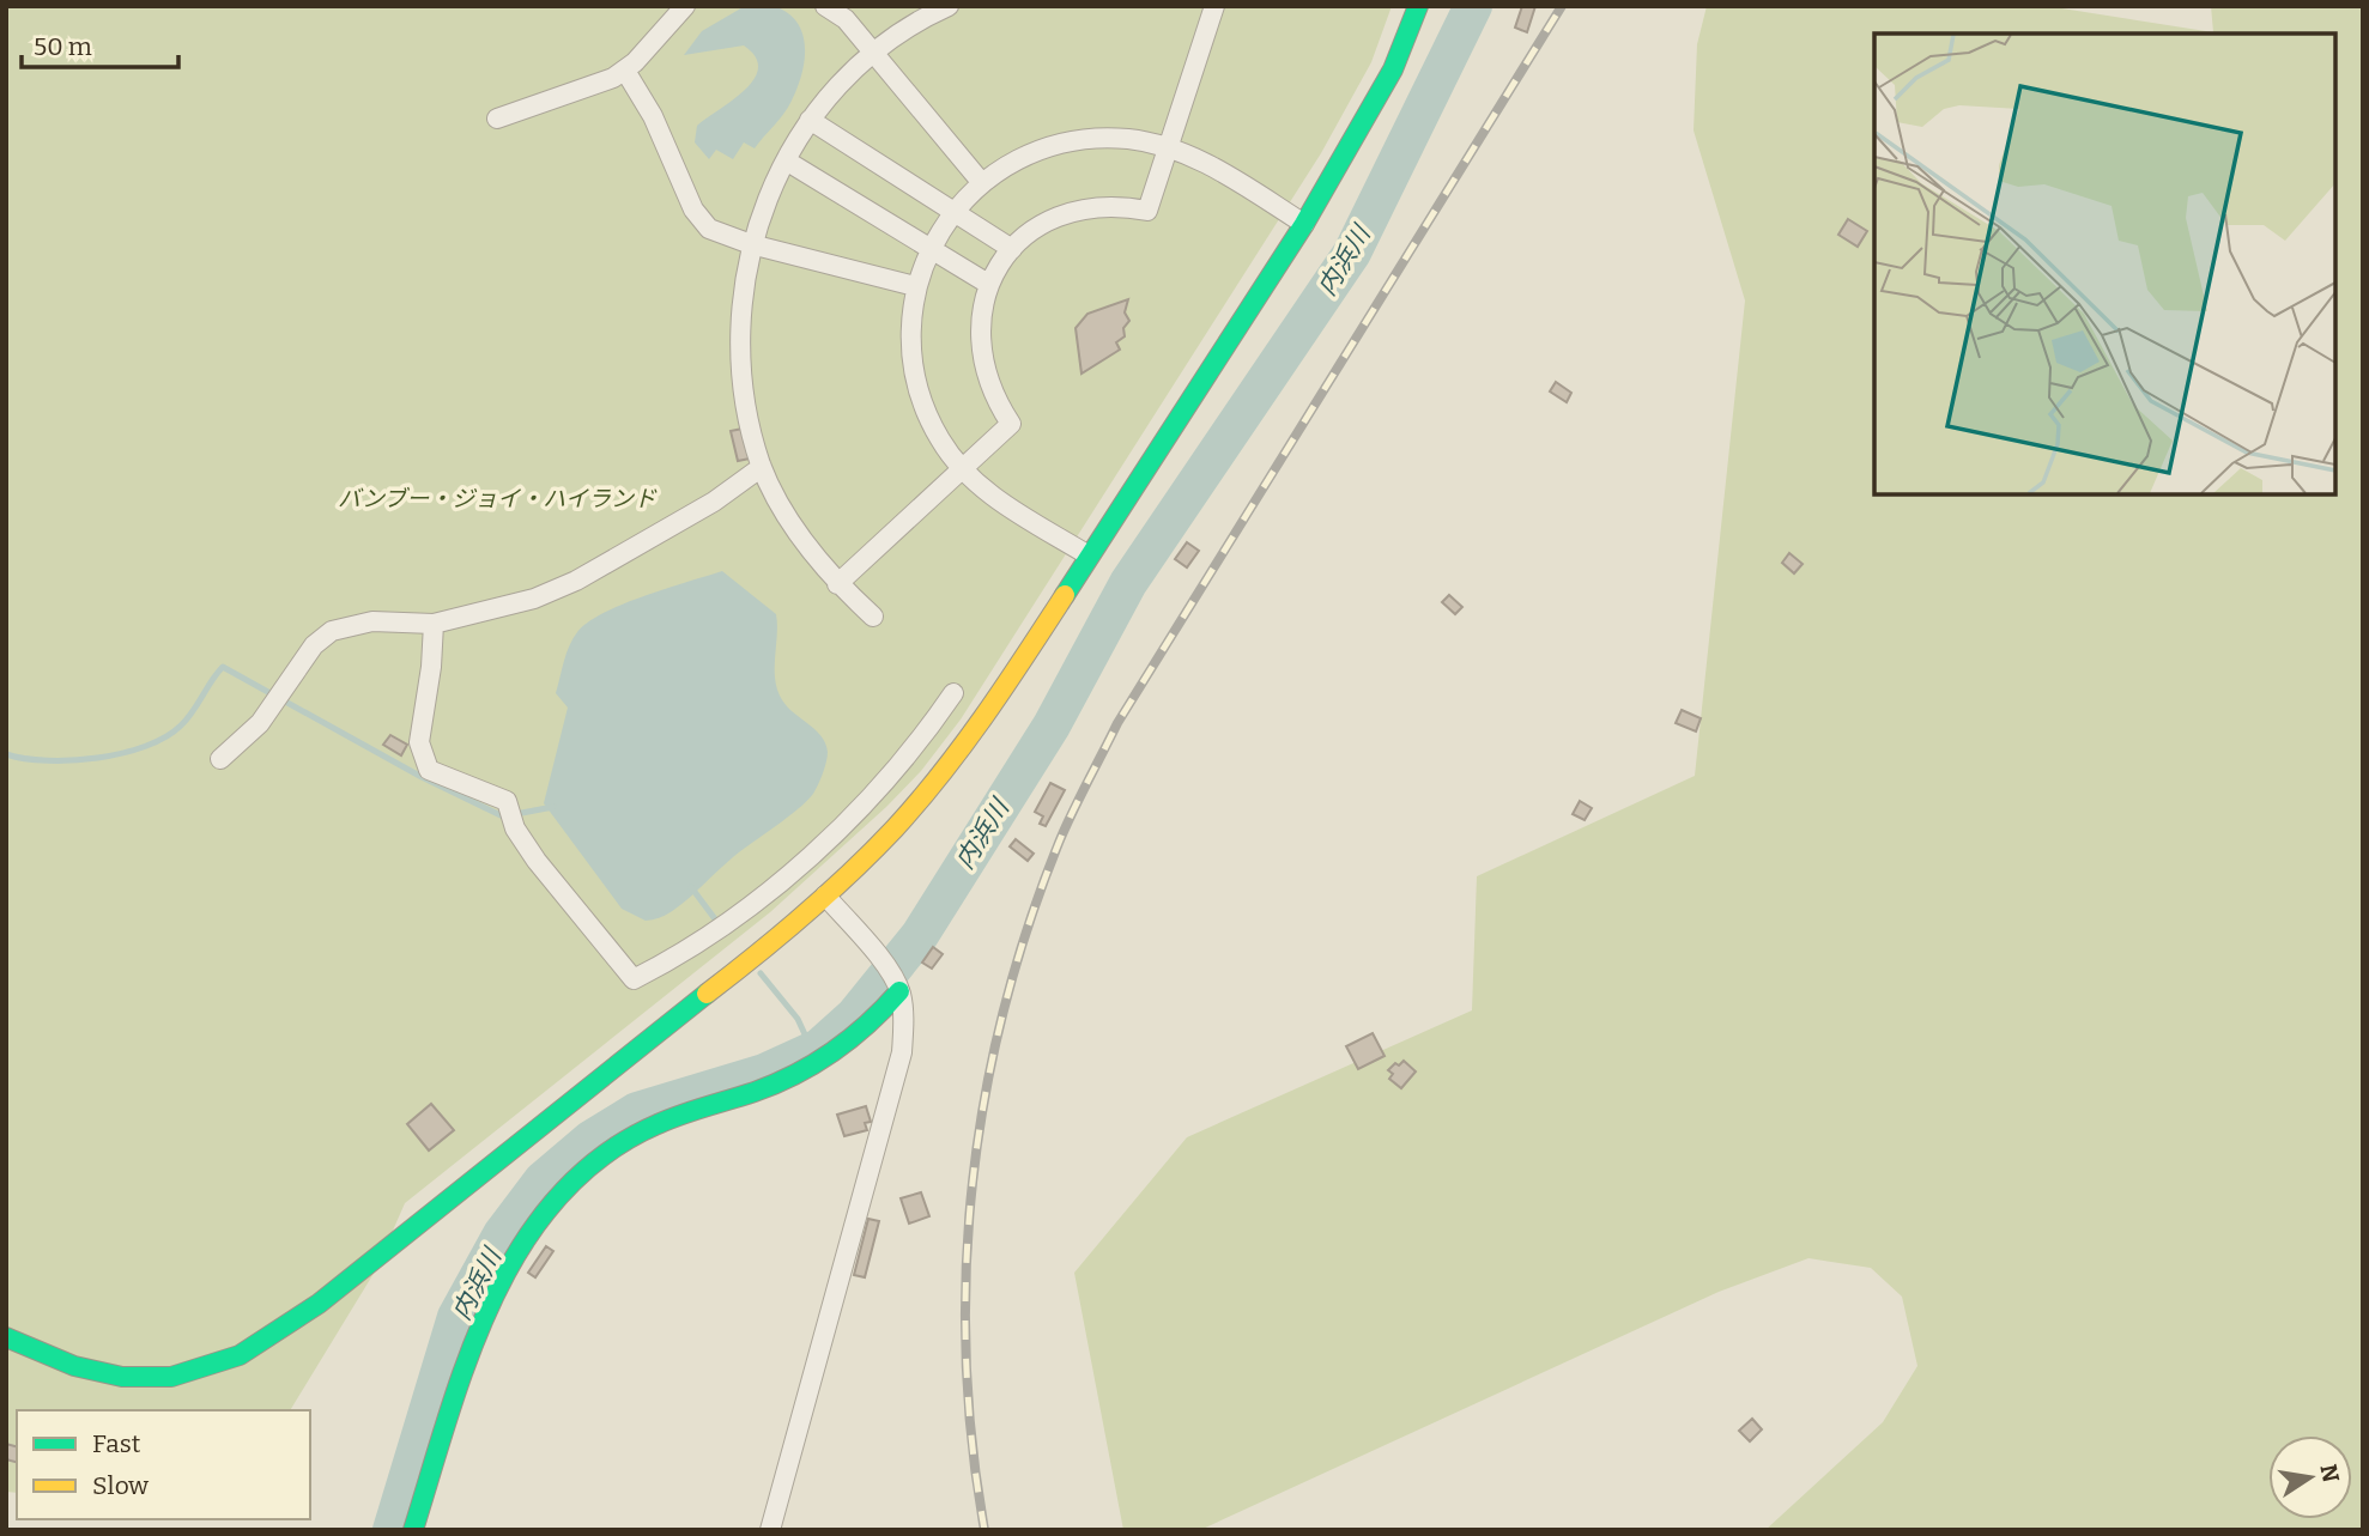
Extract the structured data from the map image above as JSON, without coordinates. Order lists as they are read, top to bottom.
{
  "water": ["内浜川"],
  "parks": ["バンブー・ジョイ・ハイランド"],
  "legend": ["Fast", "Slow"],
  "scale_bar": "50 m",
  "north": "right"
}
